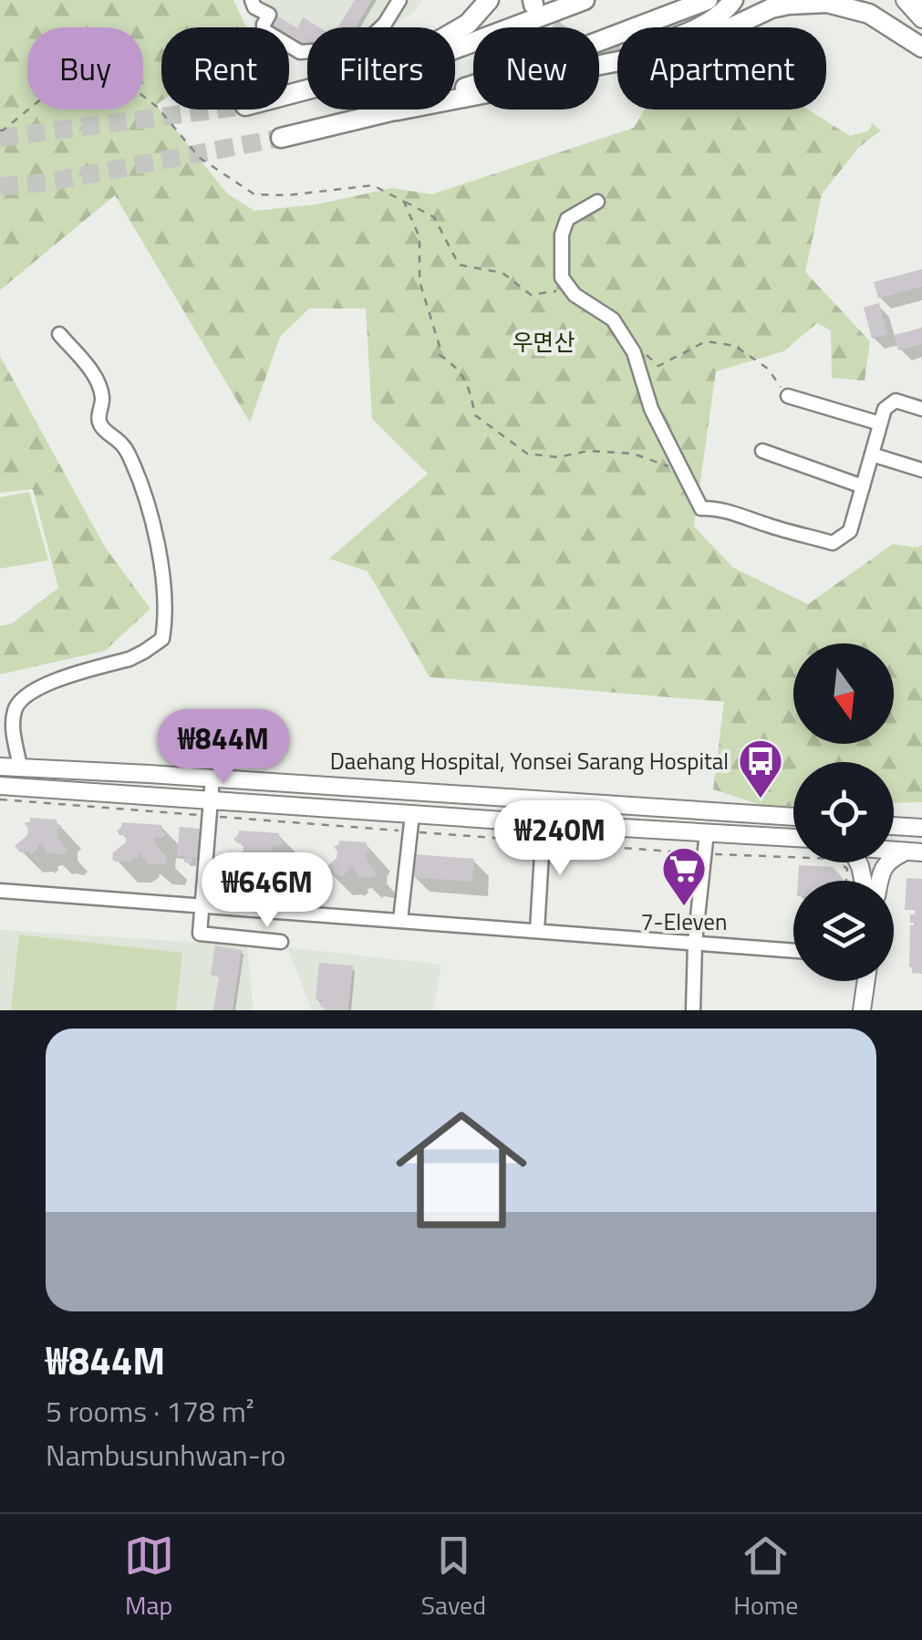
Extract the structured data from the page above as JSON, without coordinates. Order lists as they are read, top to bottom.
{
  "parks": ["우면산"],
  "places": {
    "bus stop": ["Daehang Hospital, Yonsei Sarang Hospital"],
    "supermarket": ["7-Eleven"]
  },
  "north": "bottom",
  "page": {
    "chip": [
      "Buy",
      "Rent",
      "Filters",
      "New",
      "Apartment"
    ],
    "price": ["₩844M", "₩240M", "₩646M"],
    "list": [
      {
        "name": "₩844M",
        "note": "5 rooms · 178 m² · Nambusunhwan-ro"
      }
    ],
    "tabs": ["Map", "Saved", "Home"]
  }
}
